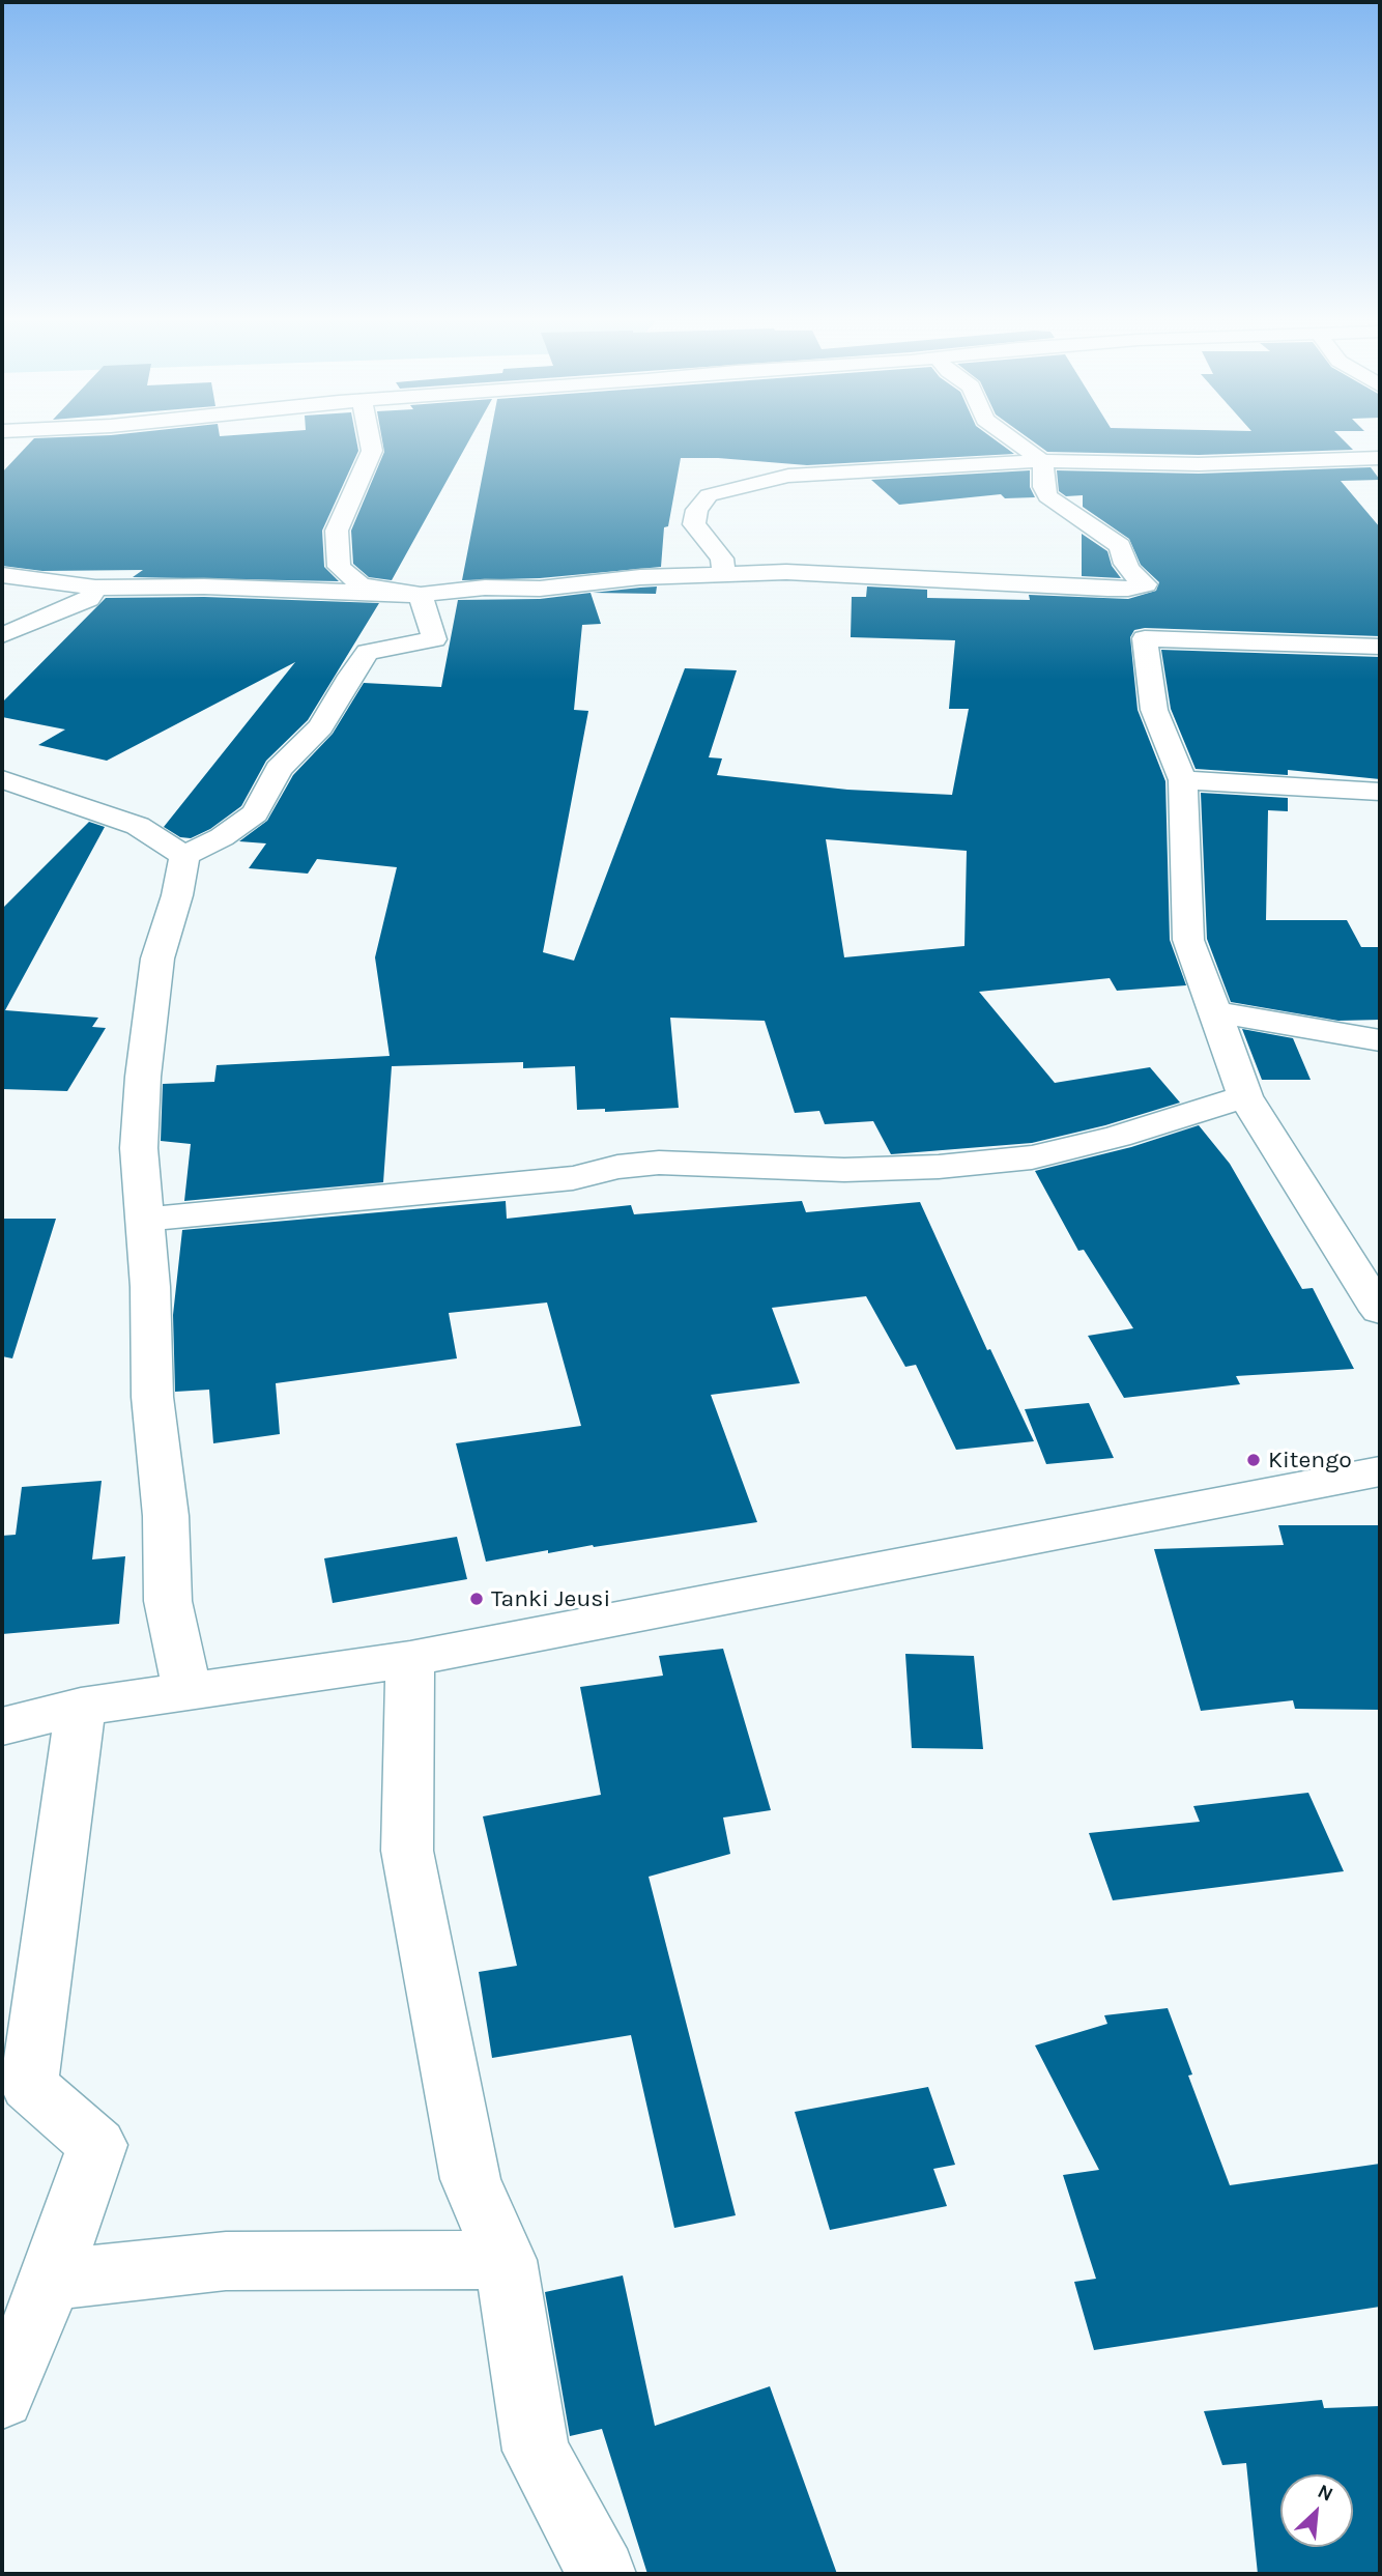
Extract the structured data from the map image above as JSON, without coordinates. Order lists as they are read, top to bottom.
{
  "places": ["Kitengo", "Tanki Jeusi"],
  "north": "top right"
}
